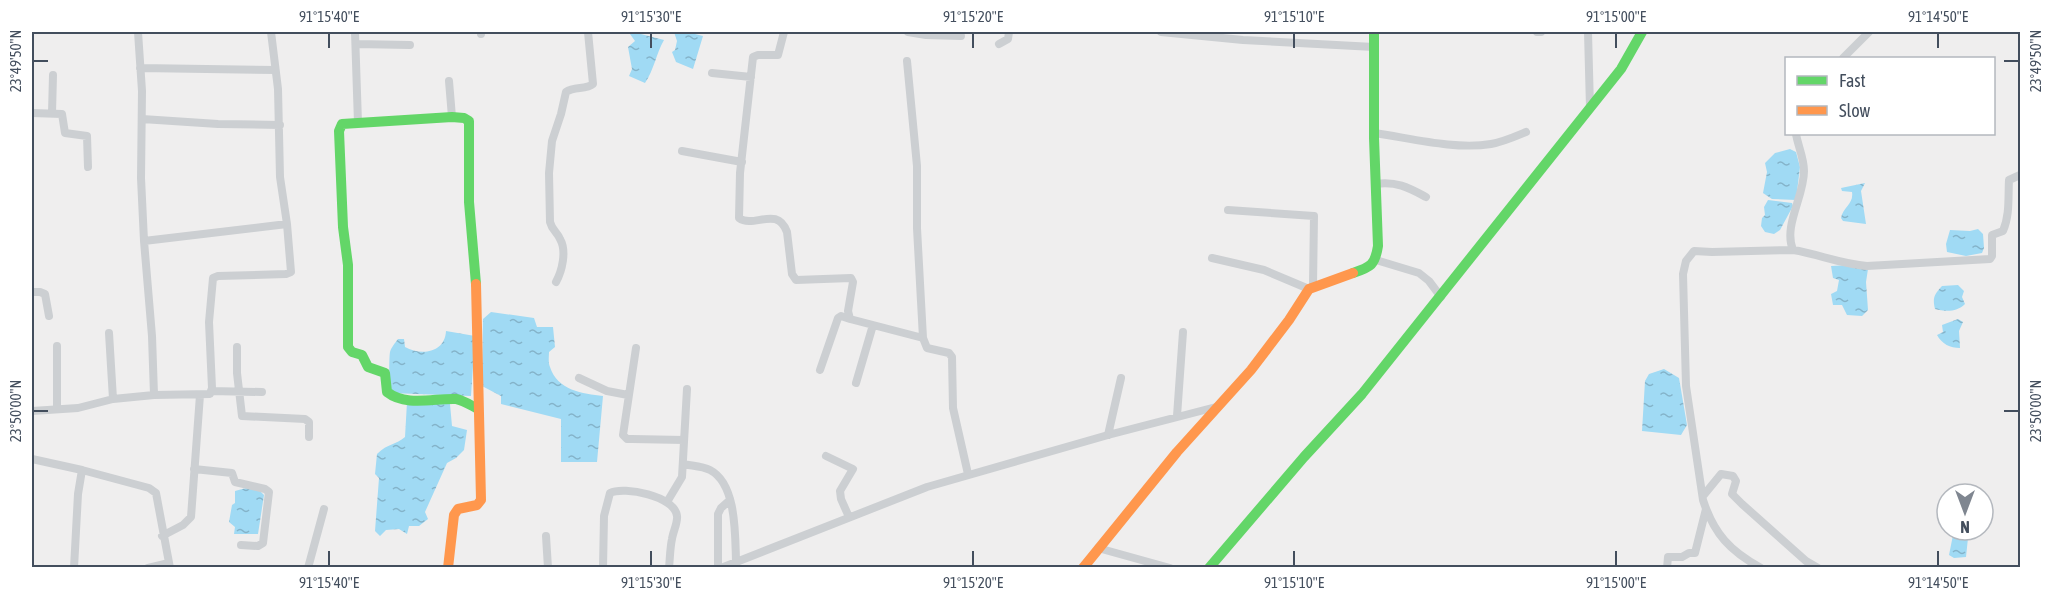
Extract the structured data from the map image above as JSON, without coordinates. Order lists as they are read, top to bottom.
{
  "legend": ["Fast", "Slow"],
  "north": "bottom",
  "coordinates": [
    "91°15'40\"E",
    "91°15'30\"E",
    "91°15'20\"E",
    "91°15'10\"E",
    "91°15'00\"E",
    "91°14'50\"E",
    "23°49'50\"N",
    "23°50'00\"N"
  ]
}
